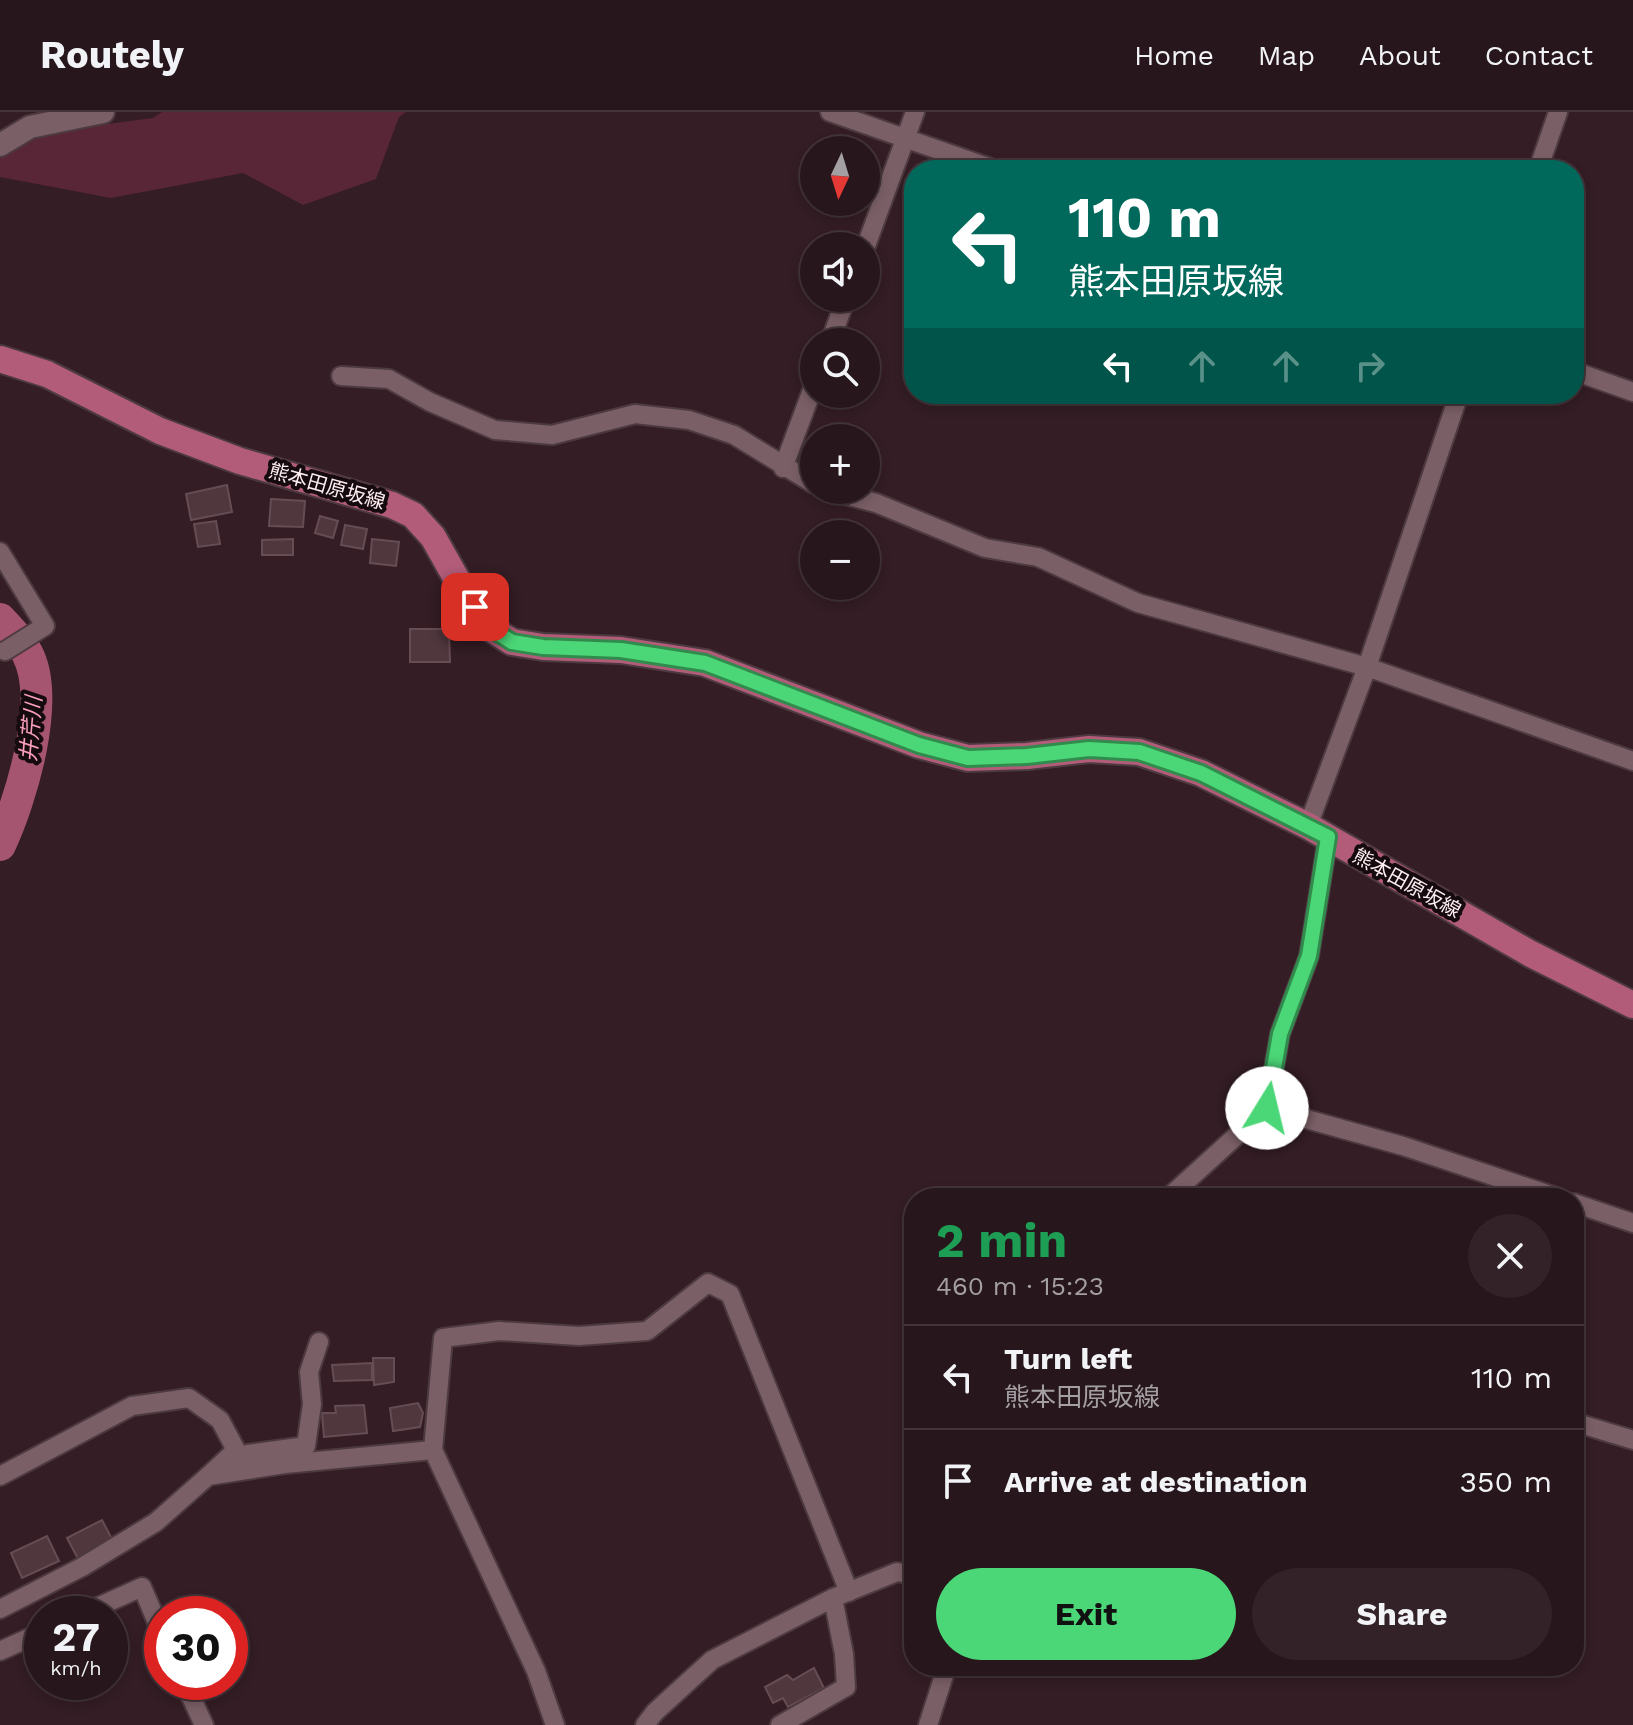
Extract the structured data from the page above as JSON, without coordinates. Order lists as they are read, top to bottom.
{
  "streets": {
    "main road": ["熊本田原坂線"]
  },
  "water": ["井芹川"],
  "north": "bottom",
  "page": {
    "header": "Routely",
    "nav": [
      "Home",
      "Map",
      "About",
      "Contact"
    ],
    "map_buttons": ["+", "−"],
    "turn": ["110 m", "熊本田原坂線"],
    "heading": ["2 min", "460 m · 15:23"],
    "list": [
      {
        "name": "Turn left",
        "note": "熊本田原坂線",
        "value": "110 m"
      },
      {
        "name": "Arrive at destination",
        "value": "350 m"
      }
    ],
    "buttons": ["Exit", "Share"],
    "speed": "27 km/h",
    "limit": "30"
  }
}
